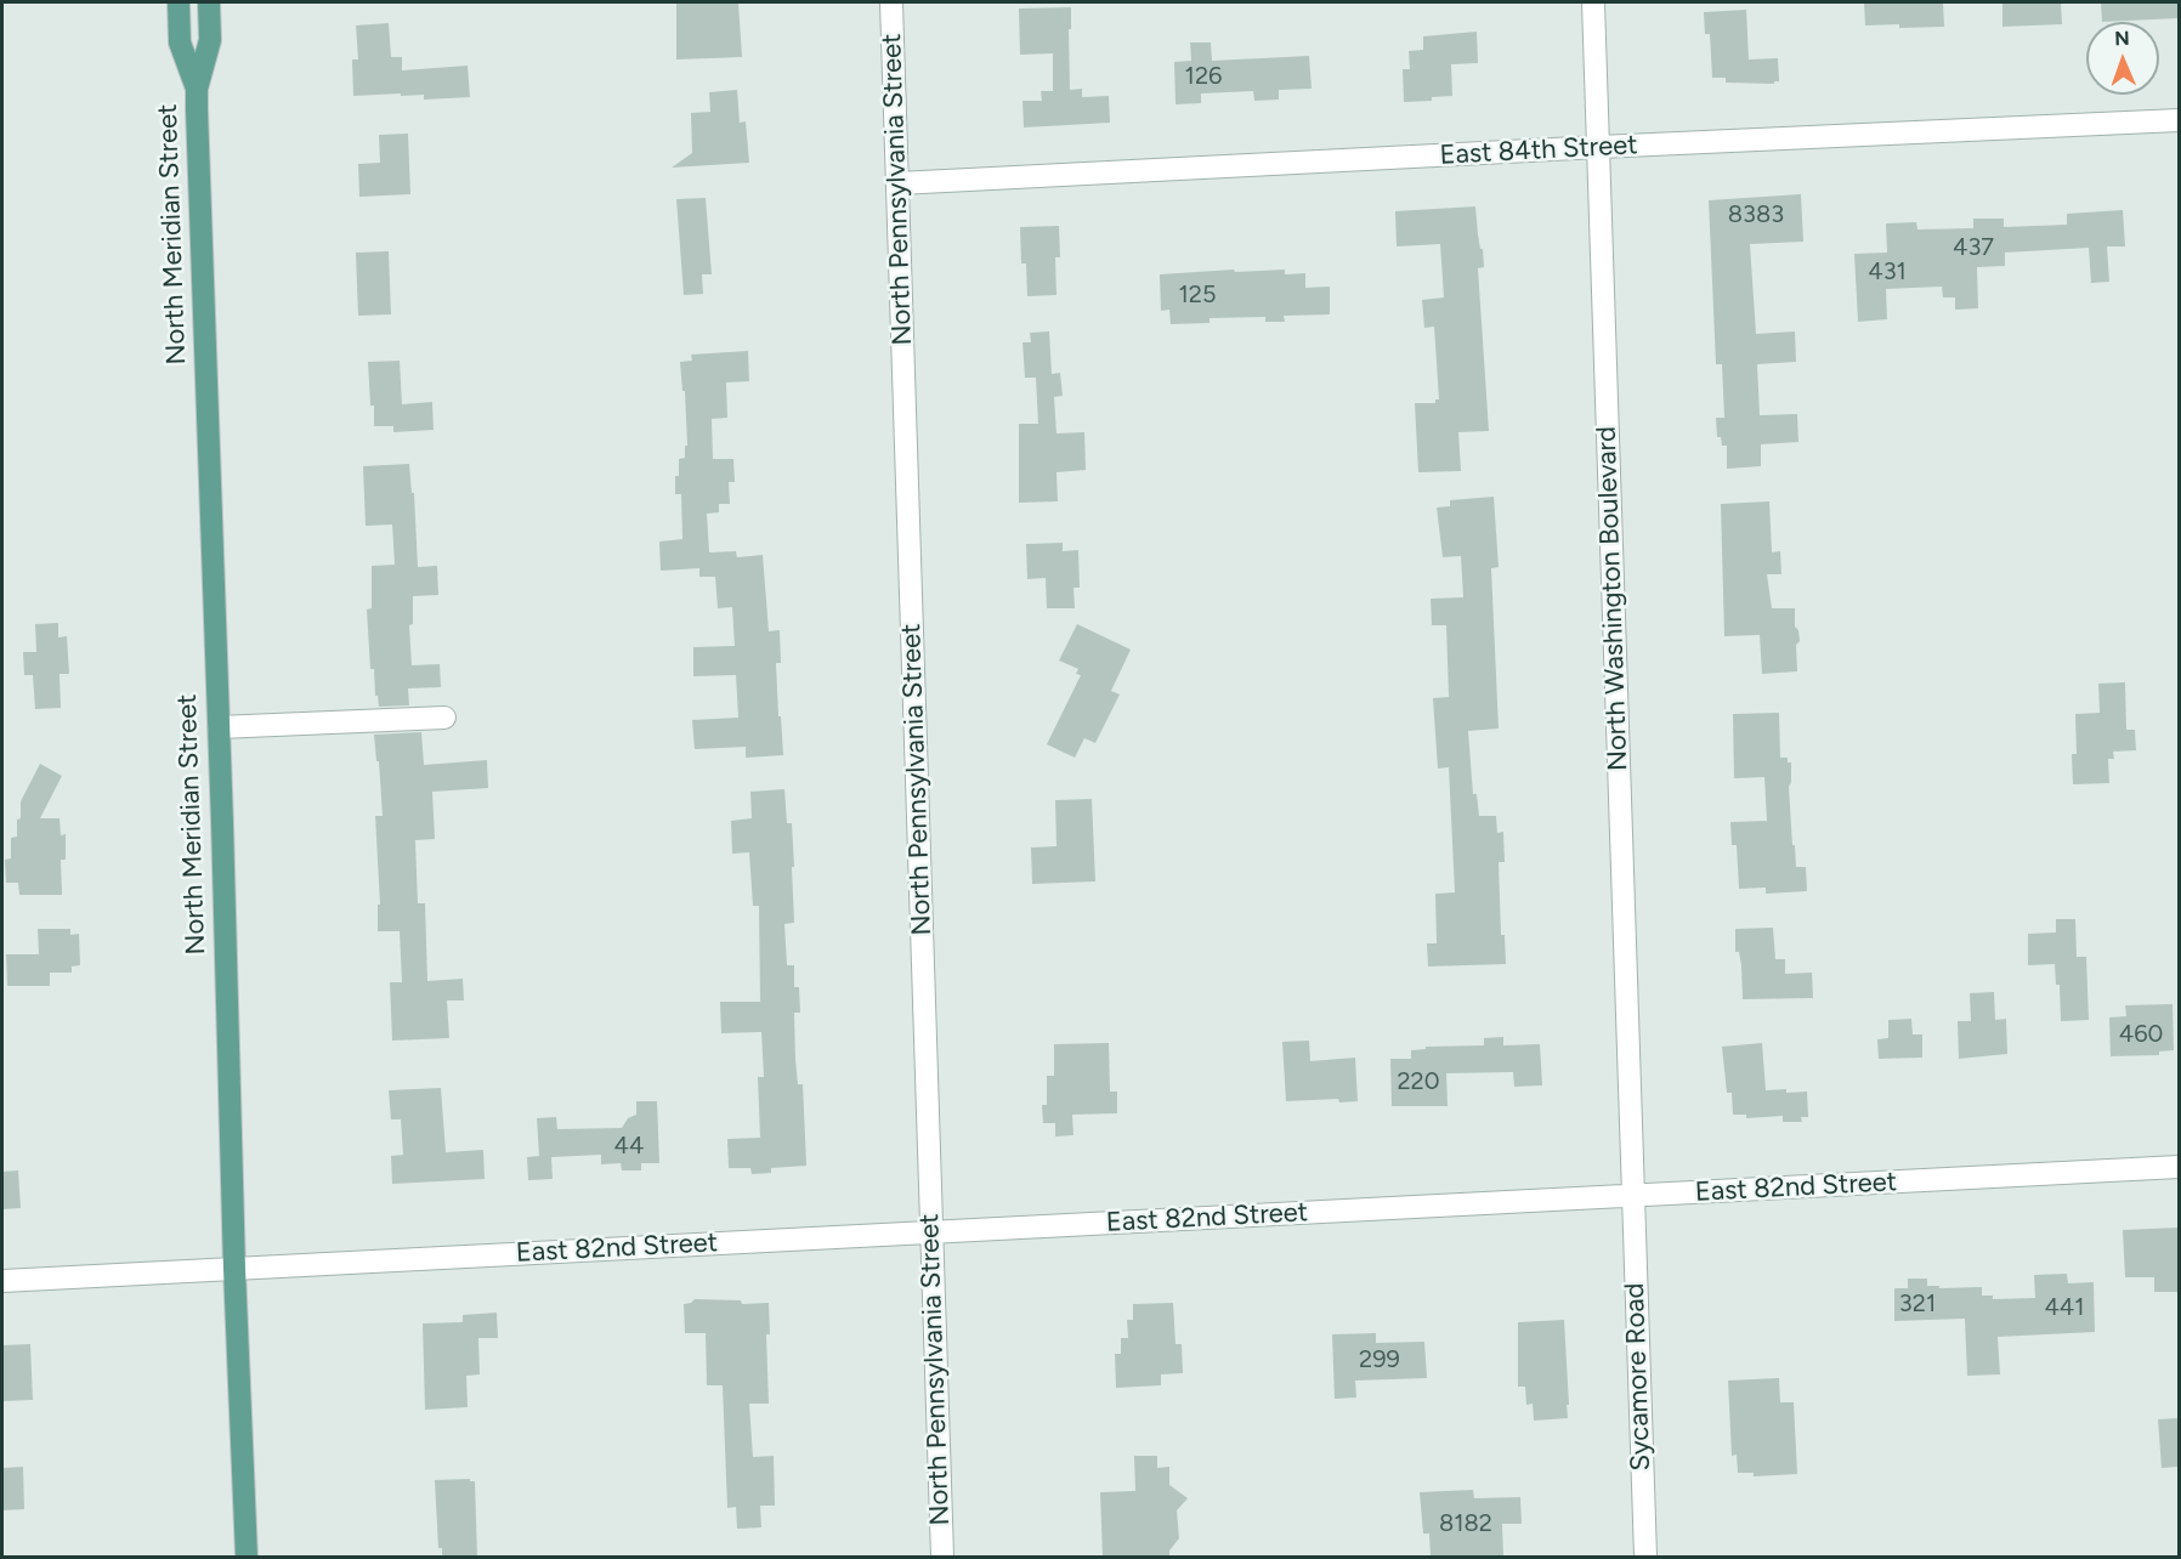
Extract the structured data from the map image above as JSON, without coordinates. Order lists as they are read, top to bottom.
{
  "streets": {
    "main road": ["North Meridian Street"],
    "street": [
      "East 84th Street",
      "North Pennsylvania Street",
      "North Washington Boulevard",
      "East 82nd Street",
      "Sycamore Road"
    ]
  },
  "crossings": [
    ["East 84th Street", "North Pennsylvania Street"],
    ["East 84th Street", "North Washington Boulevard"],
    ["North Pennsylvania Street", "East 82nd Street"],
    ["North Meridian Street", "East 82nd Street"],
    ["North Washington Boulevard", "East 82nd Street"],
    ["North Washington Boulevard", "Sycamore Road"],
    ["East 82nd Street", "Sycamore Road"]
  ],
  "house_numbers": [
    "126",
    "8383",
    "437",
    "431",
    "125",
    "460",
    "220",
    "44",
    "321",
    "441",
    "299",
    "8182"
  ],
  "north": "top"
}
